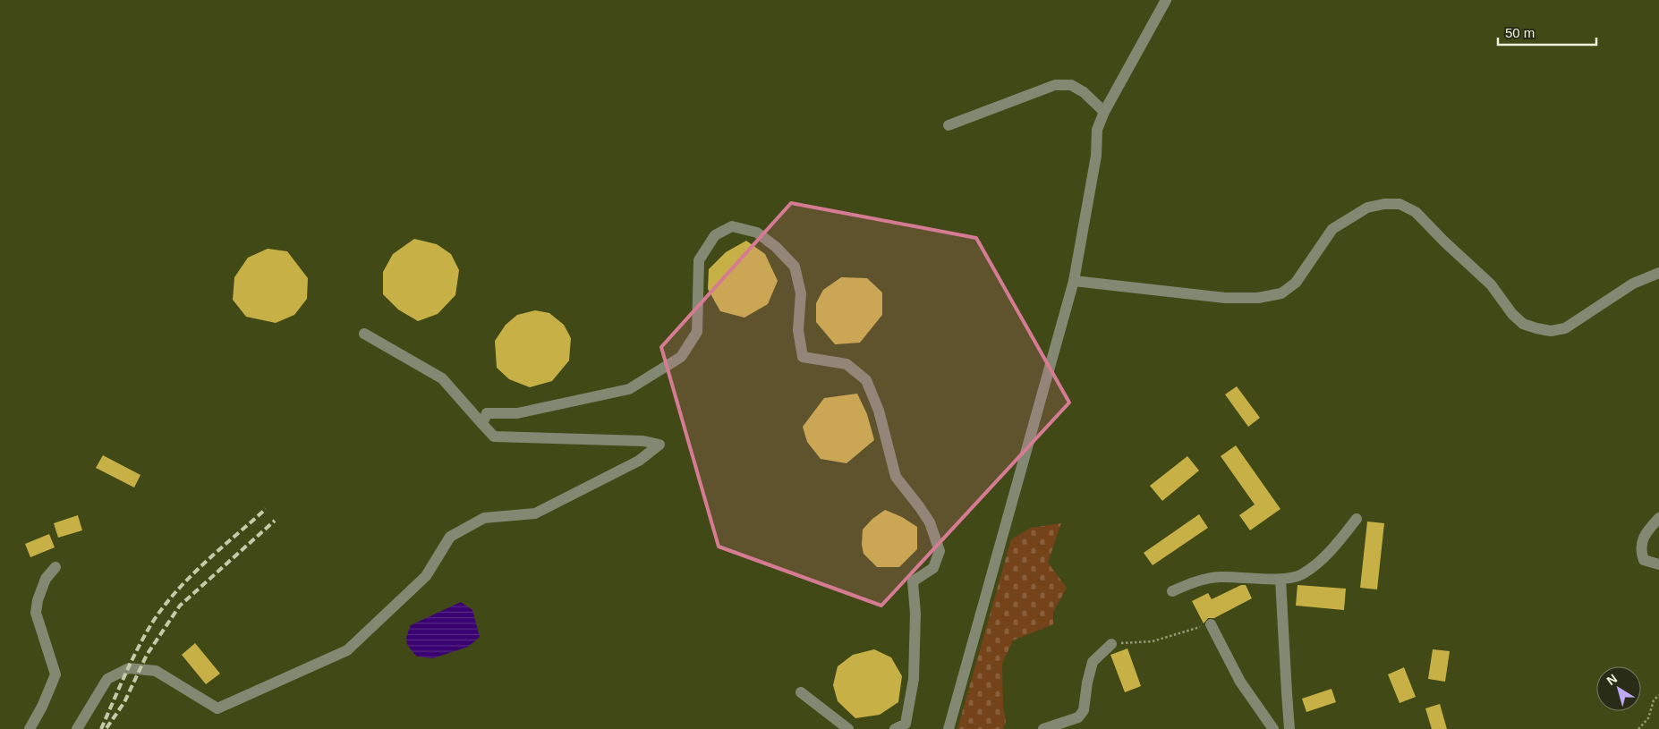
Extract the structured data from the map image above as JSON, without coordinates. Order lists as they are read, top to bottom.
{
  "scale_bar": "50 m",
  "north": "top left"
}
